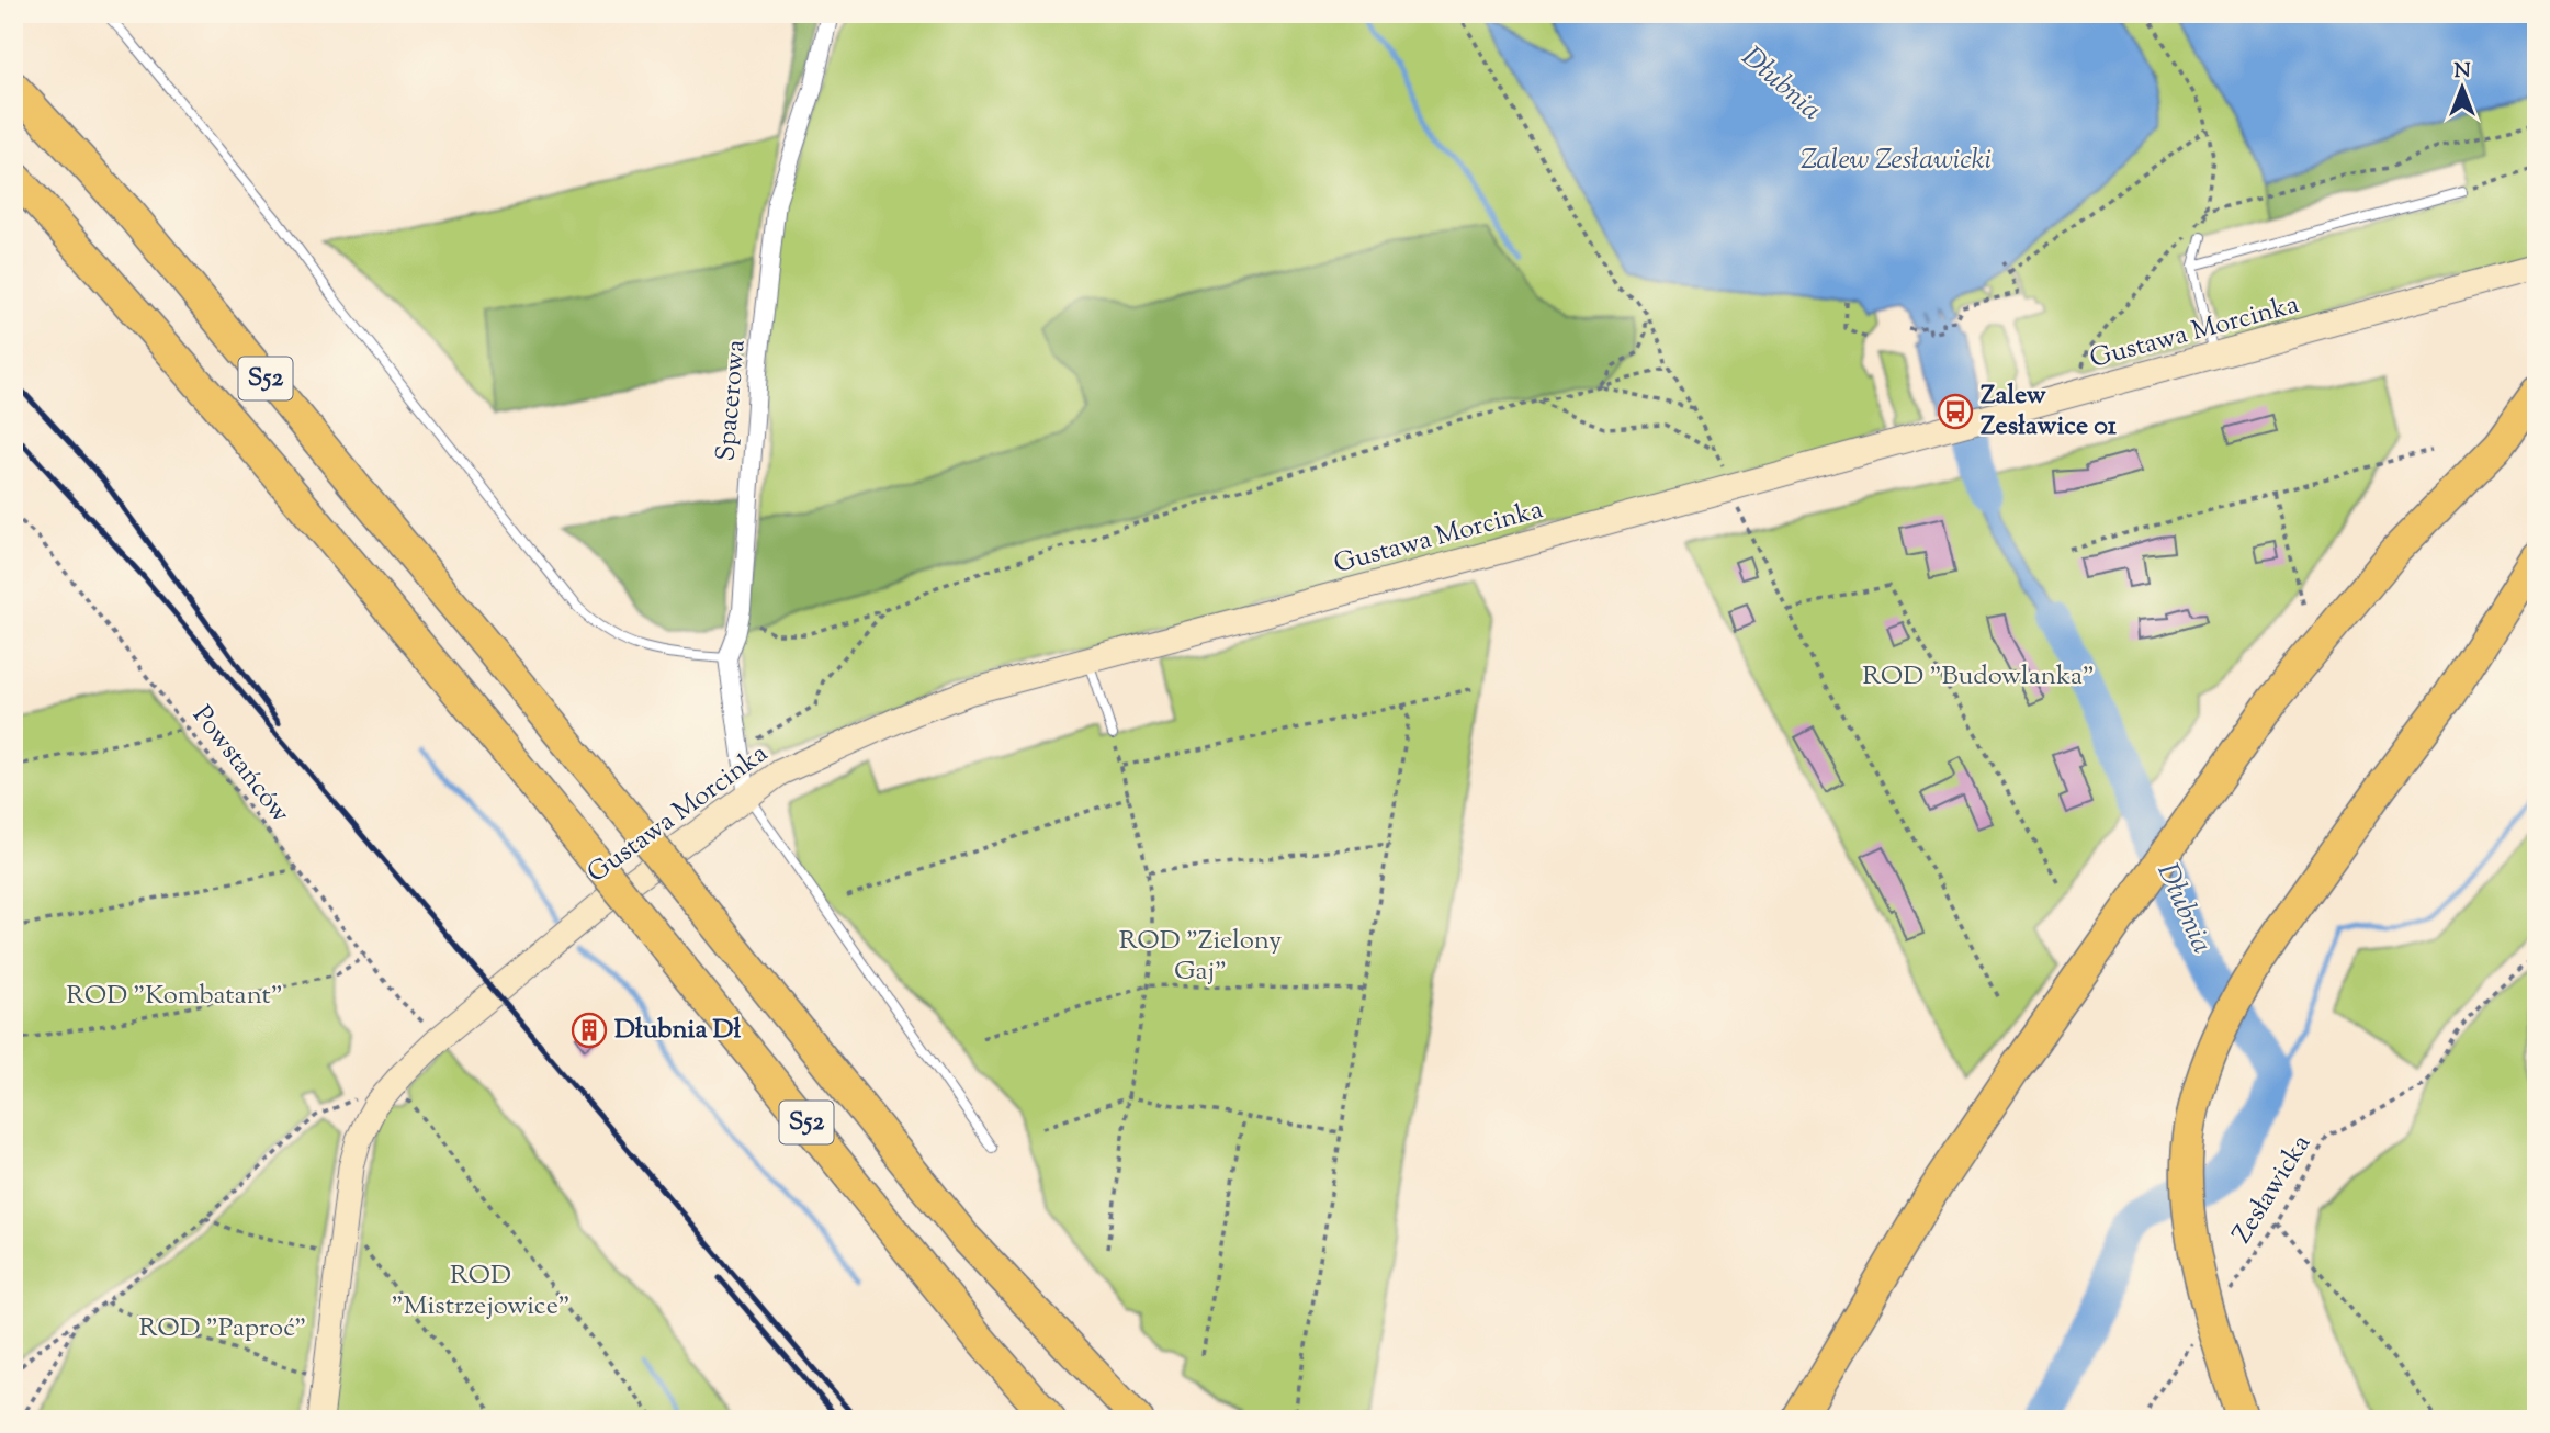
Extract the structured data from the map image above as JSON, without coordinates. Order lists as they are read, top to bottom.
{
  "streets": {
    "highway": ["S52"],
    "street": ["Gustawa Morcinka", "Spacerowa"],
    "path": ["Powstańców", "Zesławicka"]
  },
  "crossings": [
    ["Gustawa Morcinka", "Spacerowa"],
    ["Gustawa Morcinka", "Powstańców"]
  ],
  "water": ["Dłubnia", "Zalew Zesławicki"],
  "parks": [
    "ROD \"Budowlanka\"",
    "ROD \"Zielony Gaj\"",
    "ROD \"Kombatant\"",
    "ROD \"Mistrzejowice\"",
    "ROD \"Paproć\""
  ],
  "places": {
    "bus stop": ["Zalew Zesławice 01"],
    "building": ["Dłubnia Dł"]
  },
  "north": "top"
}
